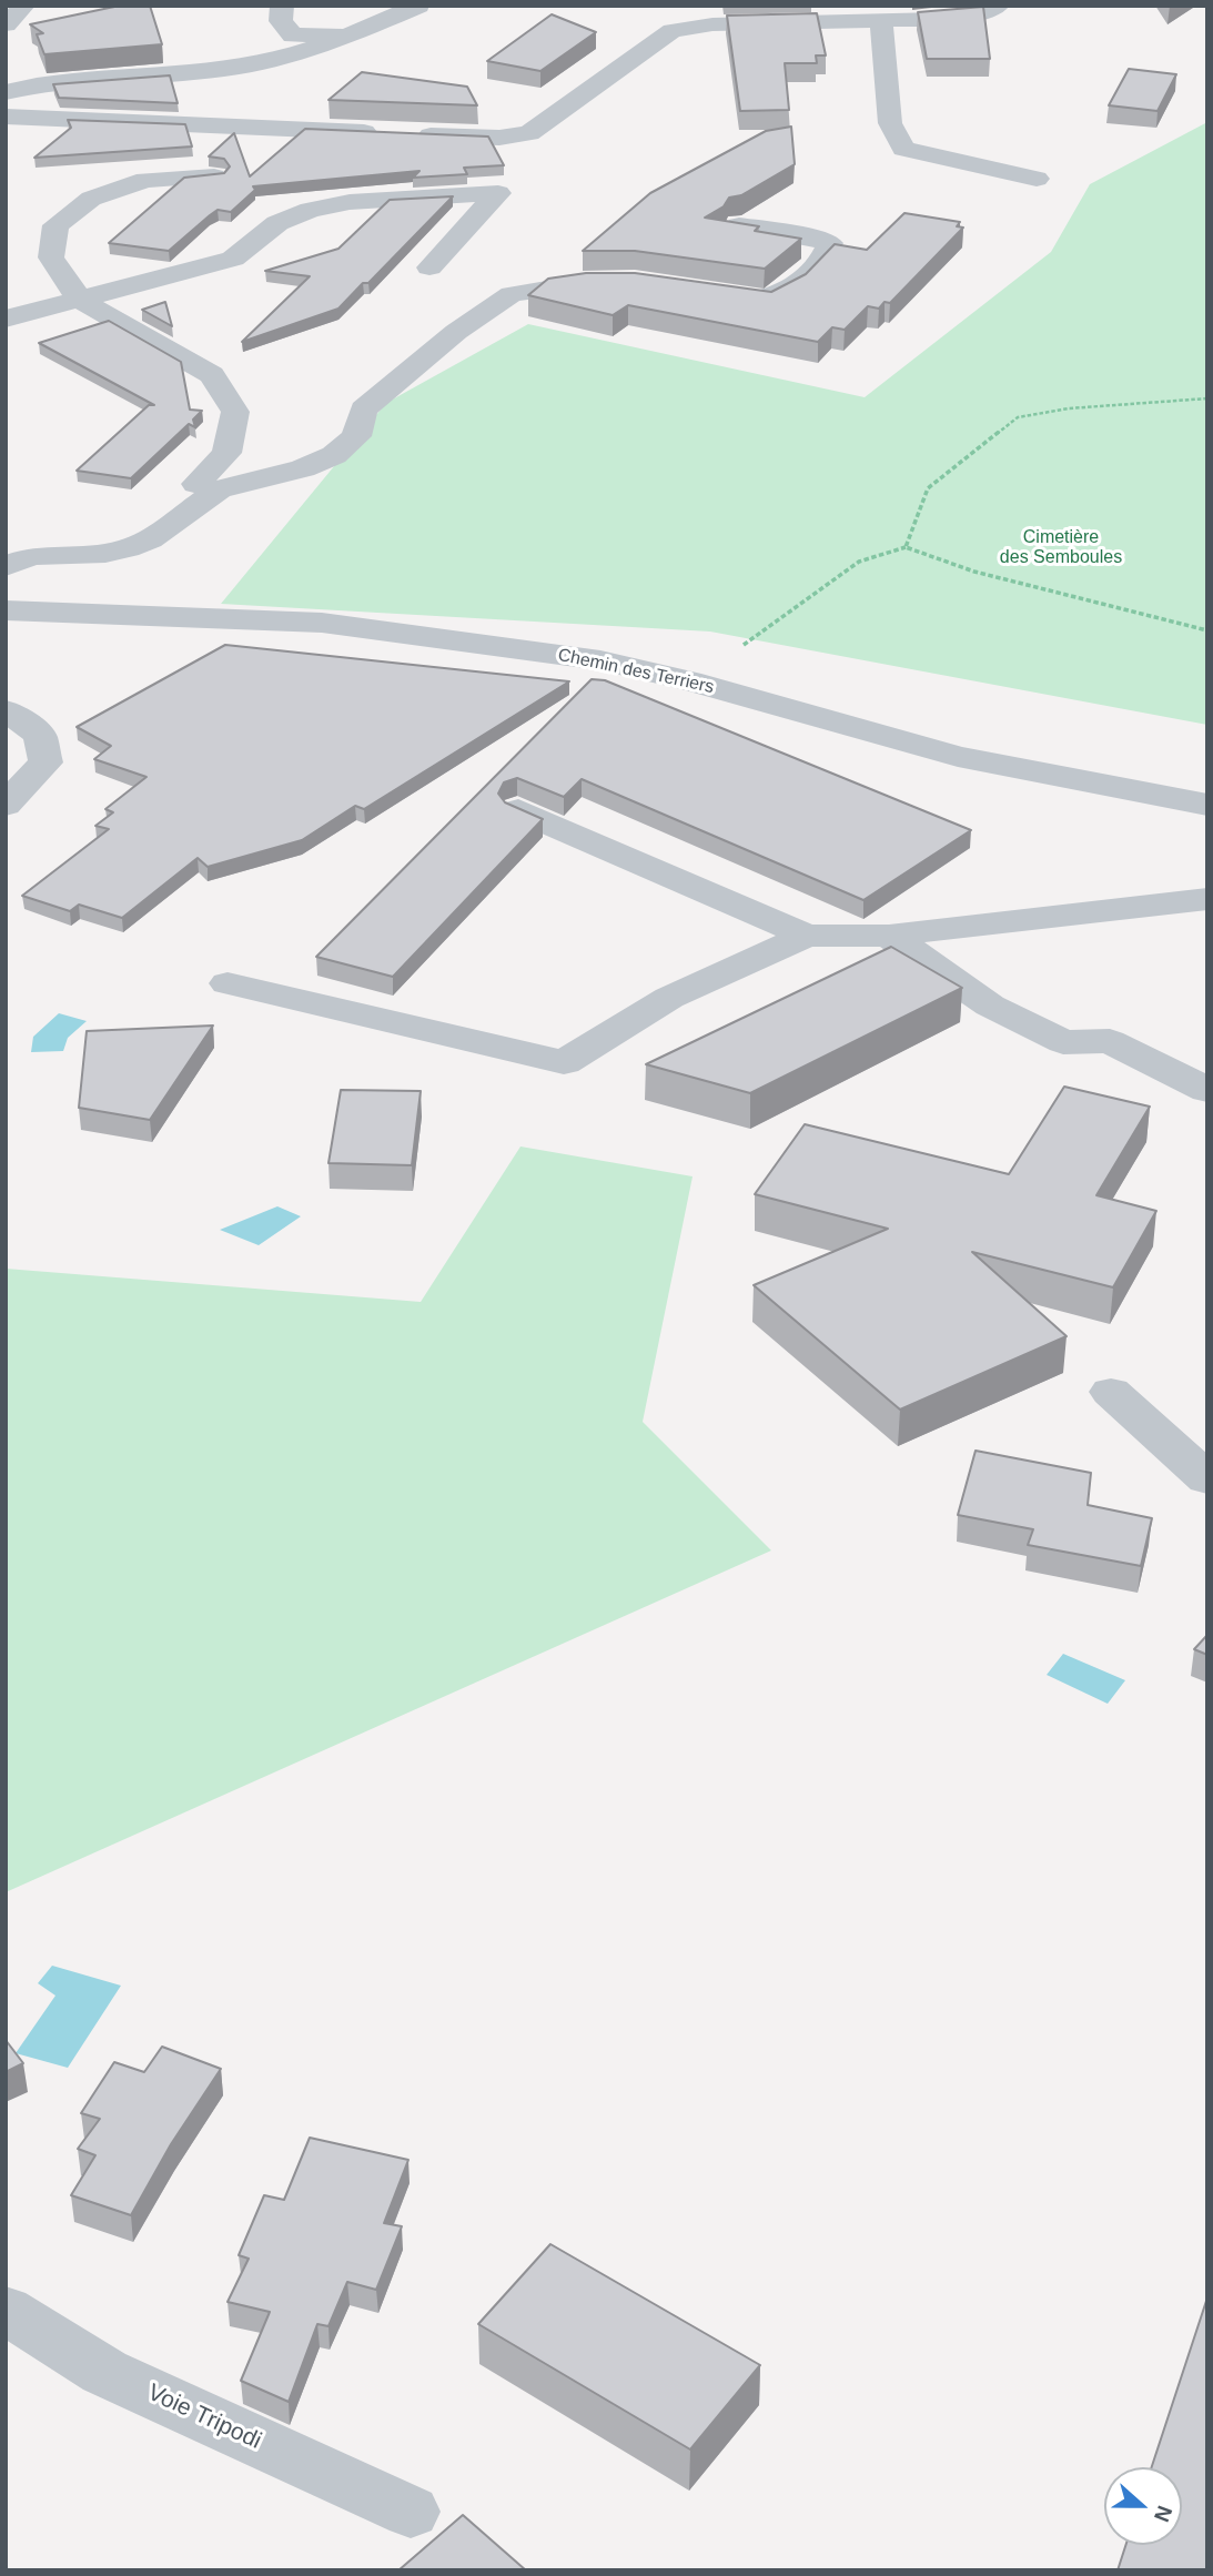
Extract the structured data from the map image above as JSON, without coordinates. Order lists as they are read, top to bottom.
{
  "streets": {
    "street": ["Chemin des Terriers", "Voie Tripodi"]
  },
  "parks": ["Cimetière des Semboules"],
  "north": "right"
}
